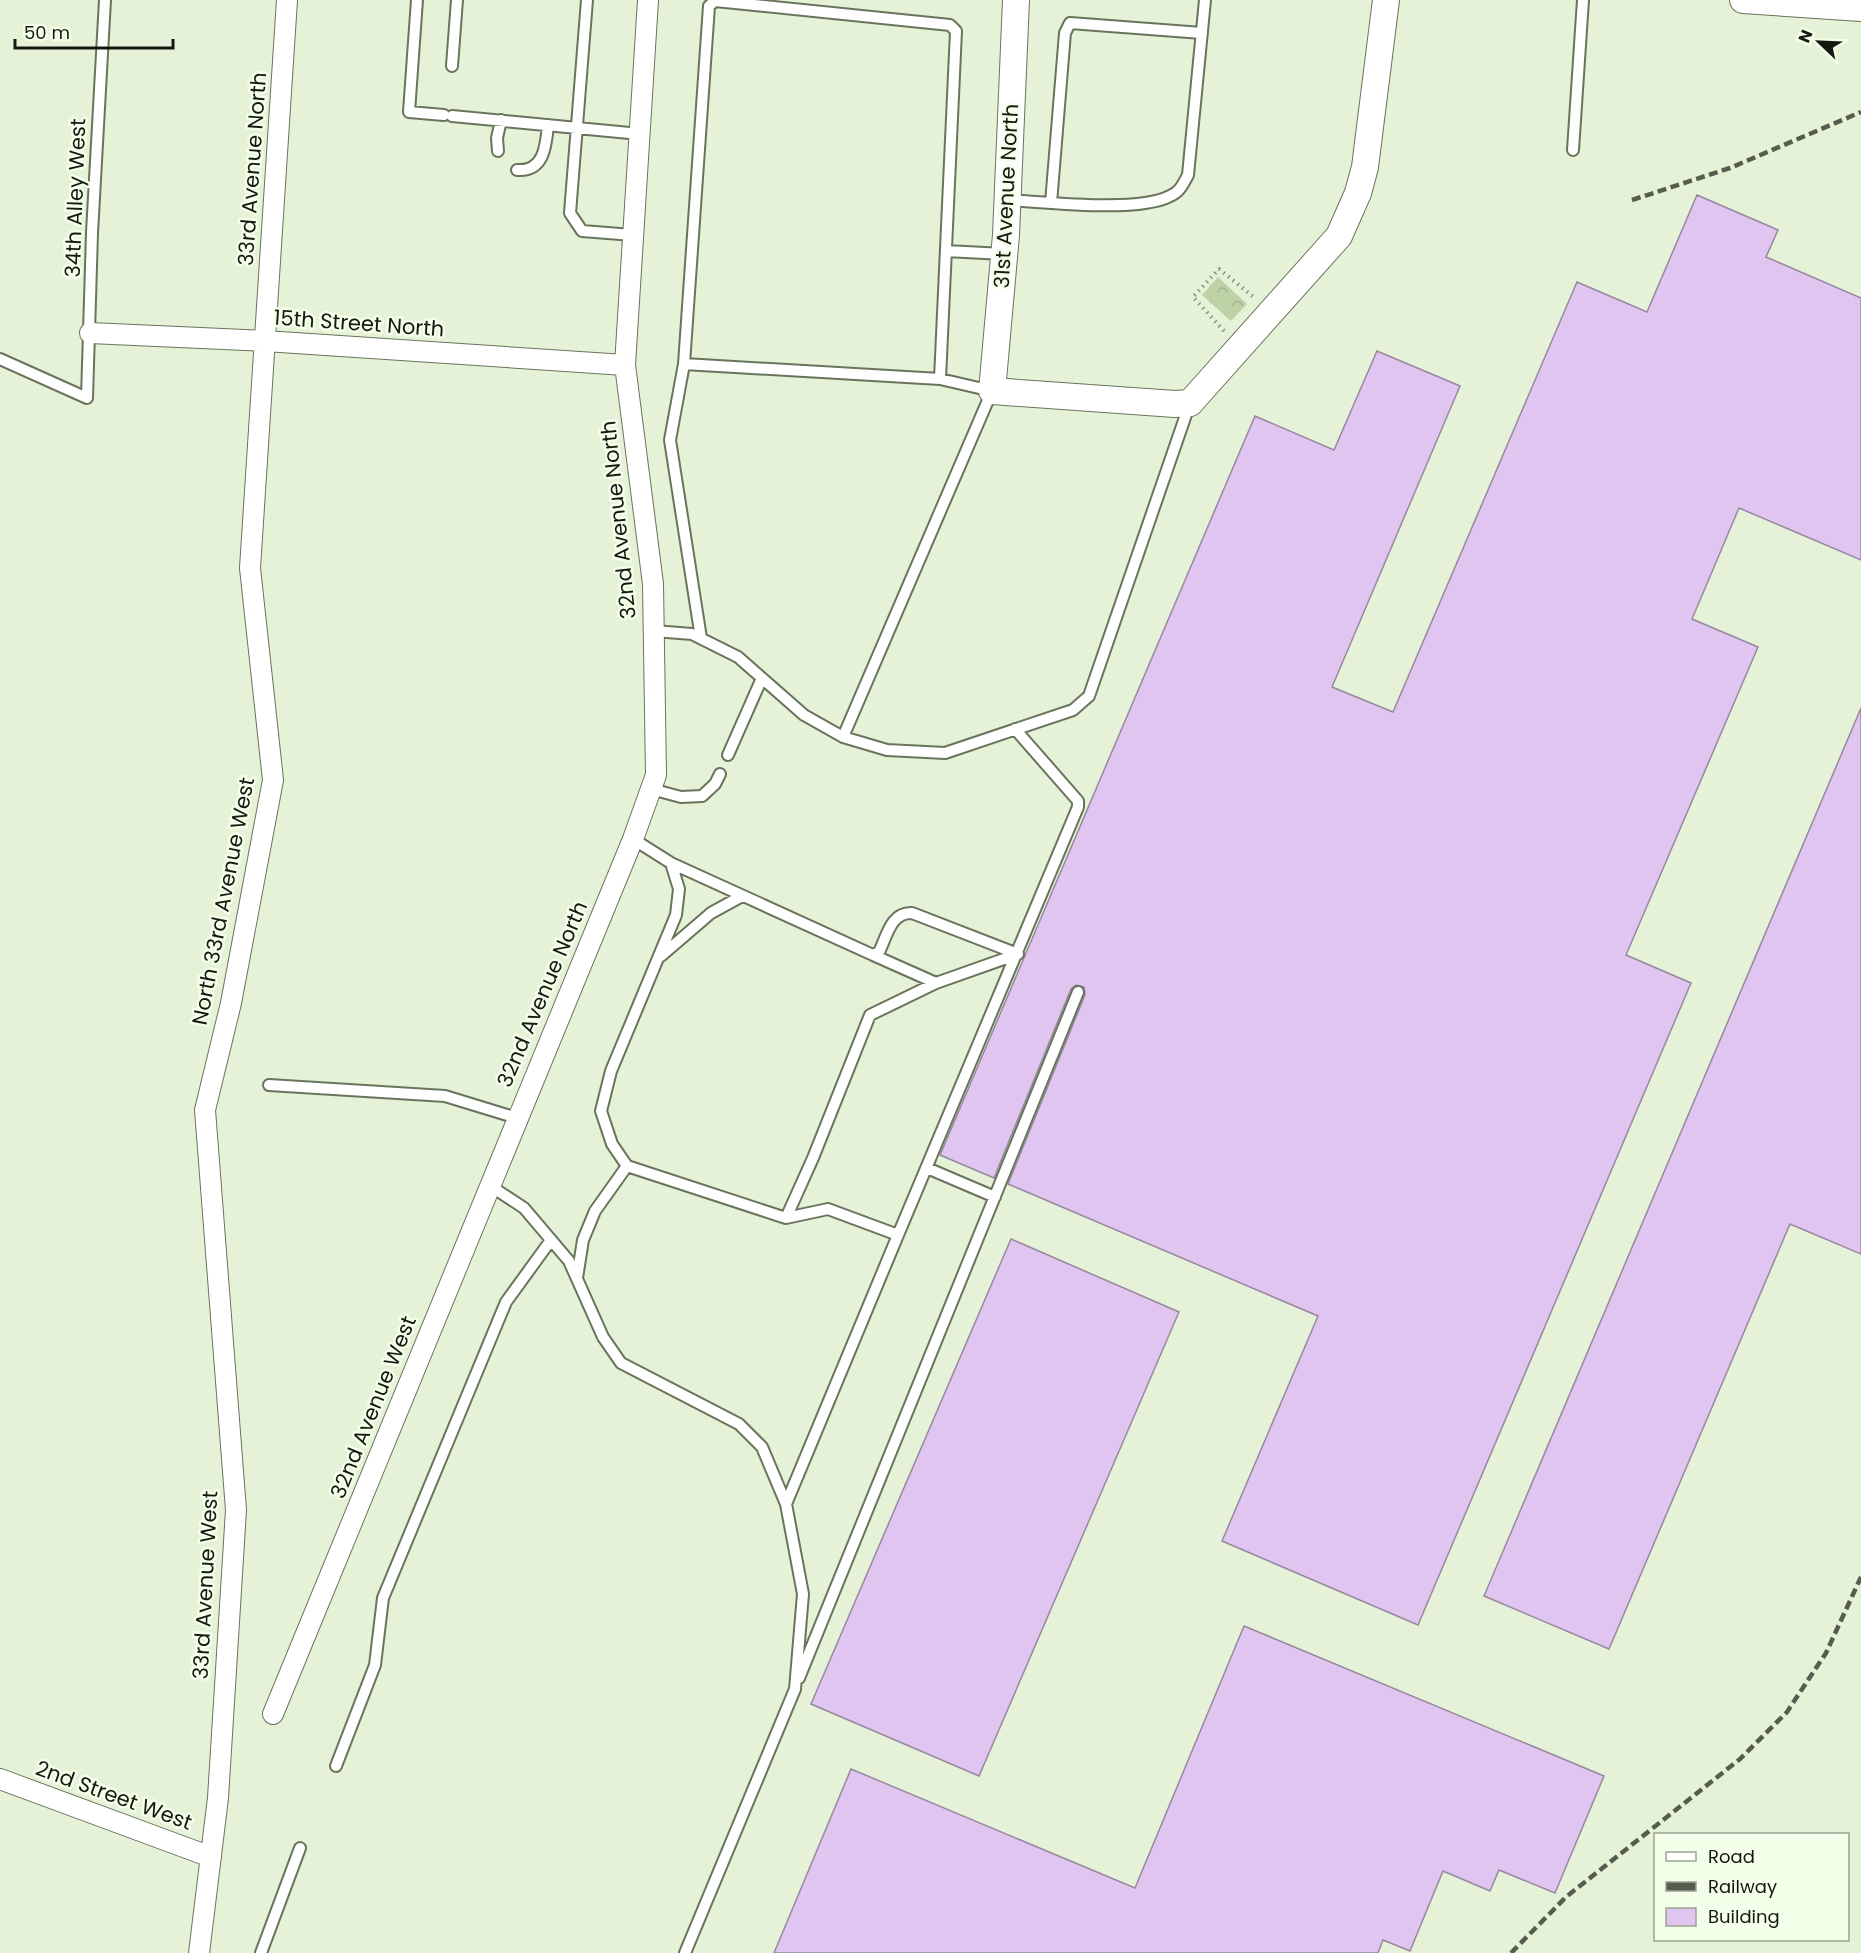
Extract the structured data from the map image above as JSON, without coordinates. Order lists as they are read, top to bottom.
{
  "streets": {
    "street": [
      "33rd Avenue North",
      "31st Avenue North",
      "15th Street North",
      "32nd Avenue North",
      "North 33rd Avenue West",
      "32nd Avenue West",
      "33rd Avenue West",
      "2nd Street West"
    ],
    "lane": ["34th Alley West"]
  },
  "crossings": [
    ["33rd Avenue North", "15th Street North"],
    ["33rd Avenue North", "North 33rd Avenue West"],
    ["34th Alley West", "15th Street North"],
    ["15th Street North", "32nd Avenue North"],
    ["15th Street North", "North 33rd Avenue West"],
    ["32nd Avenue North", "32nd Avenue West"],
    ["North 33rd Avenue West", "33rd Avenue West"],
    ["33rd Avenue West", "2nd Street West"]
  ],
  "legend": ["Road", "Railway", "Building"],
  "scale_bar": "50 m",
  "north": "top left"
}
